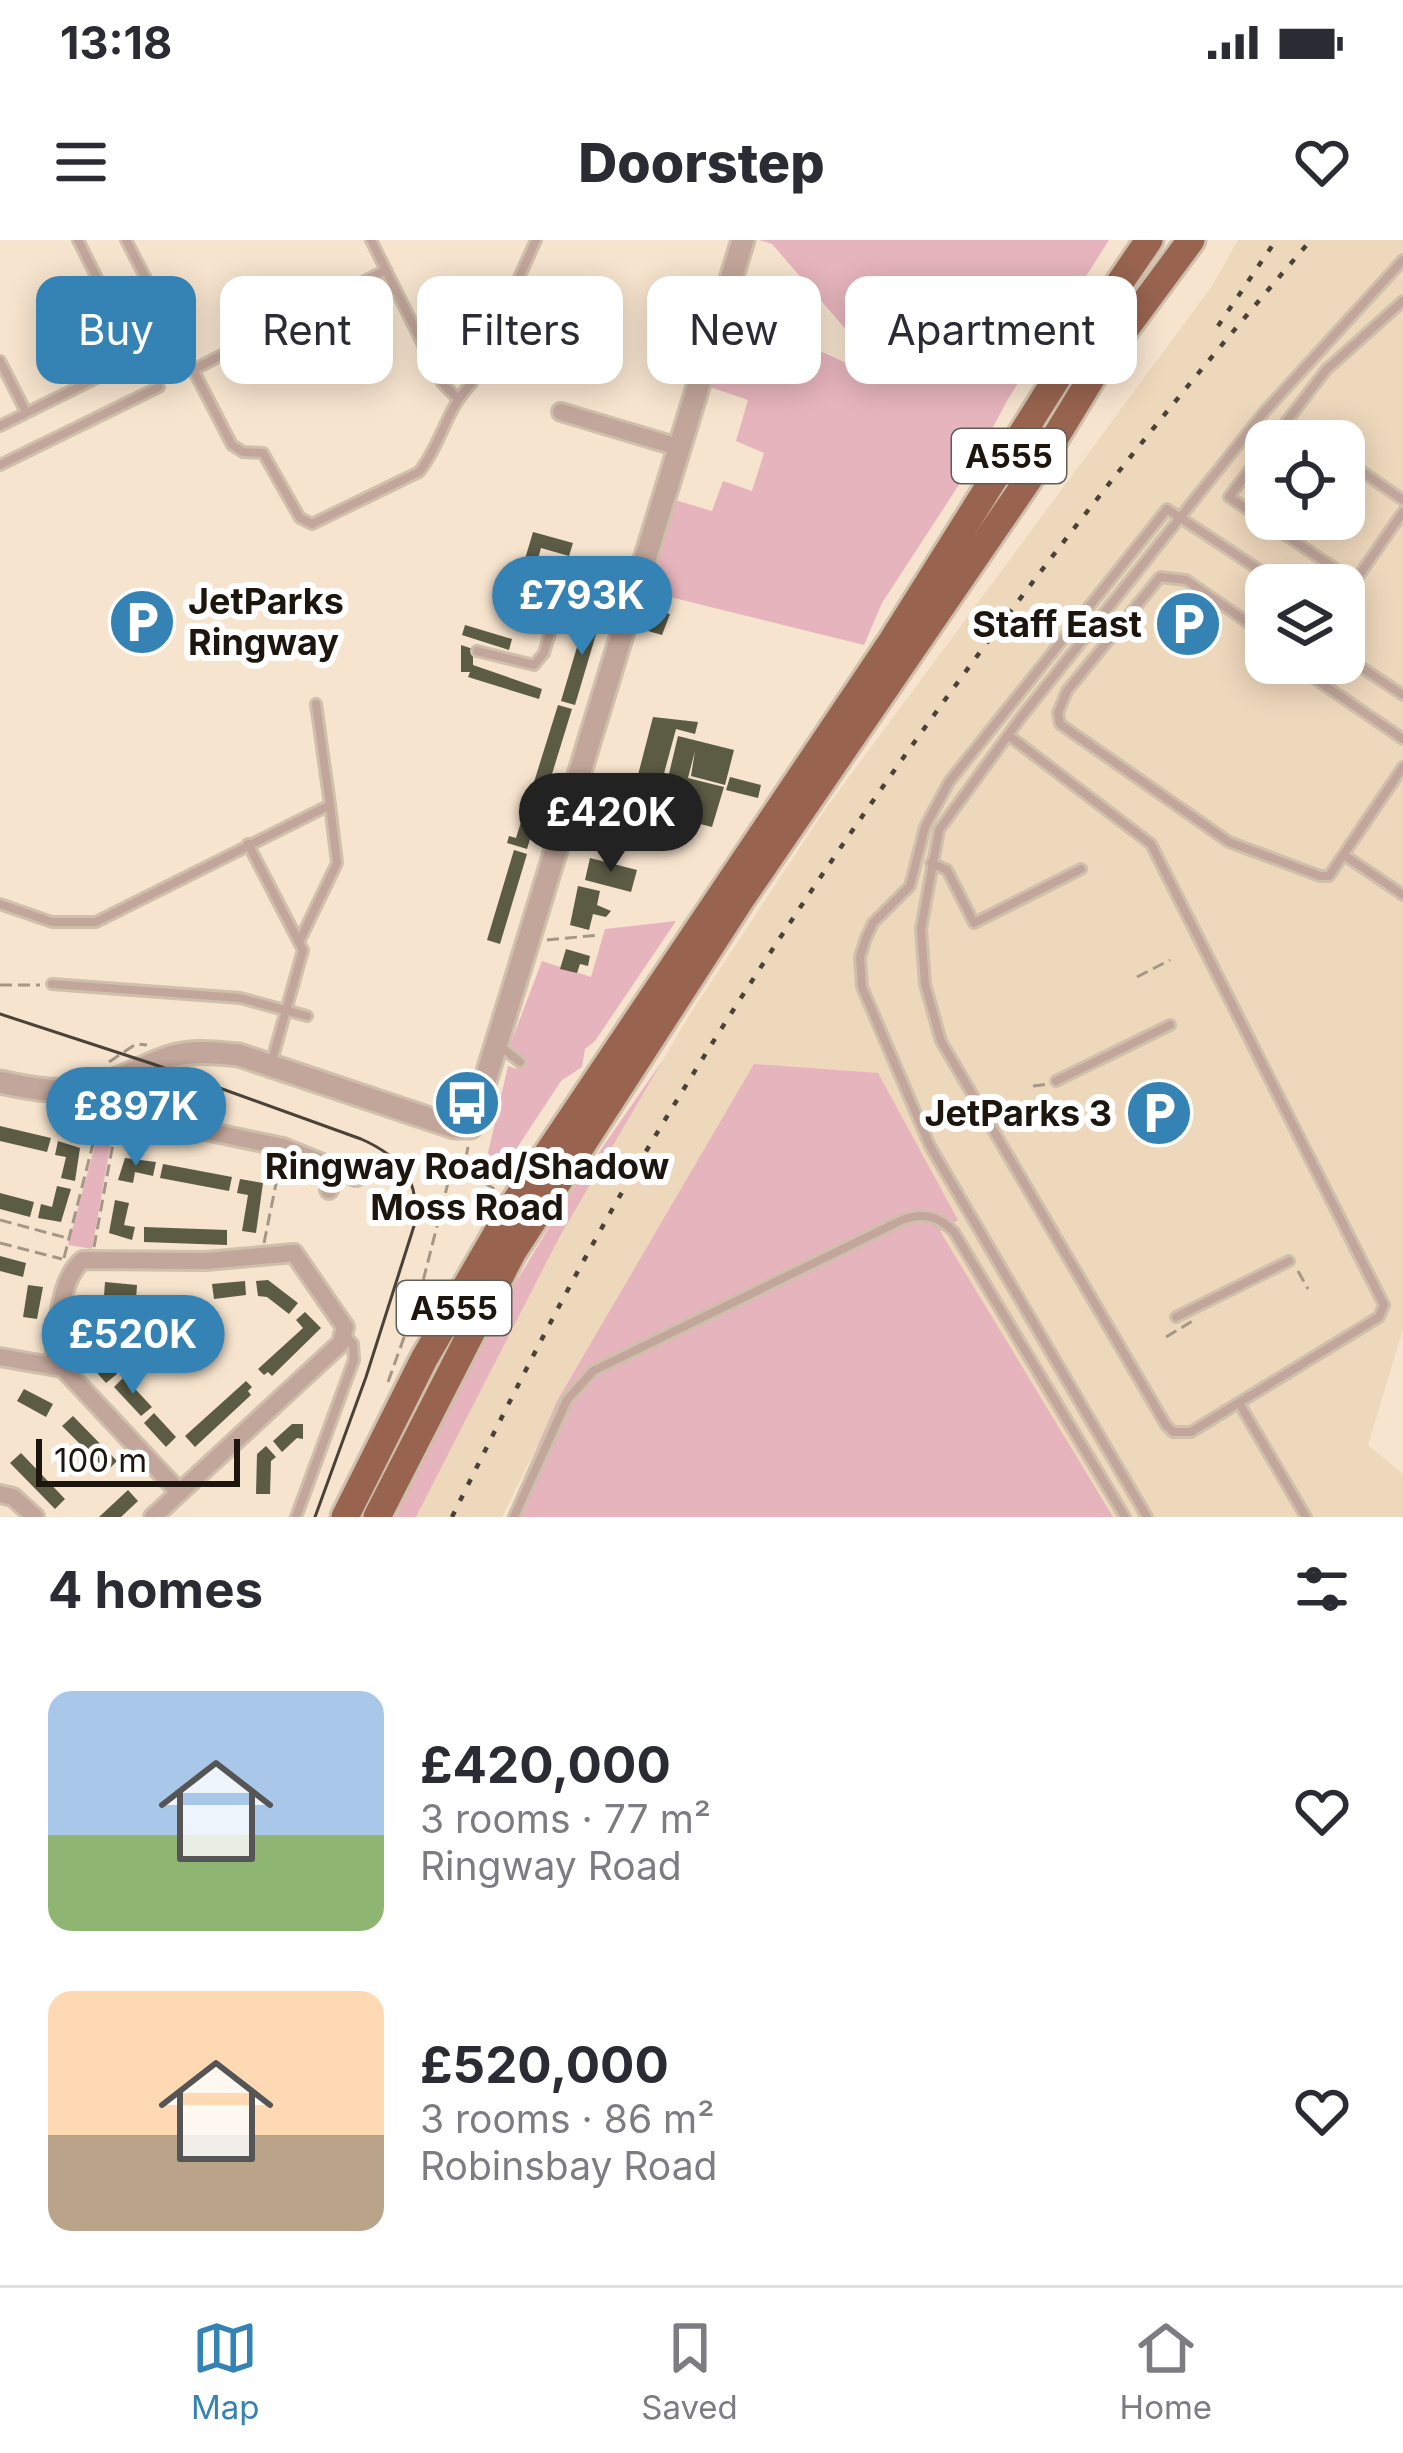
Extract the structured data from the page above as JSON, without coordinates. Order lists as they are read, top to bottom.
{
  "streets": {
    "highway": ["A555"]
  },
  "places": {
    "parking": ["JetParks Ringway", "Staff East", "JetParks 3"],
    "bus stop": ["Ringway Road/Shadow Moss Road"]
  },
  "scale_bar": "100 m",
  "page": {
    "status": "13:18",
    "header": "Doorstep",
    "chip": [
      "Buy",
      "Rent",
      "Filters",
      "New",
      "Apartment"
    ],
    "price": [
      "£793K",
      "£420K",
      "£897K",
      "£520K"
    ],
    "scale": "100 m",
    "heading": "4 homes",
    "list": [
      {
        "name": "£420,000",
        "note": "3 rooms · 77 m² · Ringway Road"
      },
      {
        "name": "£520,000",
        "note": "3 rooms · 86 m² · Robinsbay Road"
      }
    ],
    "tabs": ["Map", "Saved", "Home"]
  }
}
